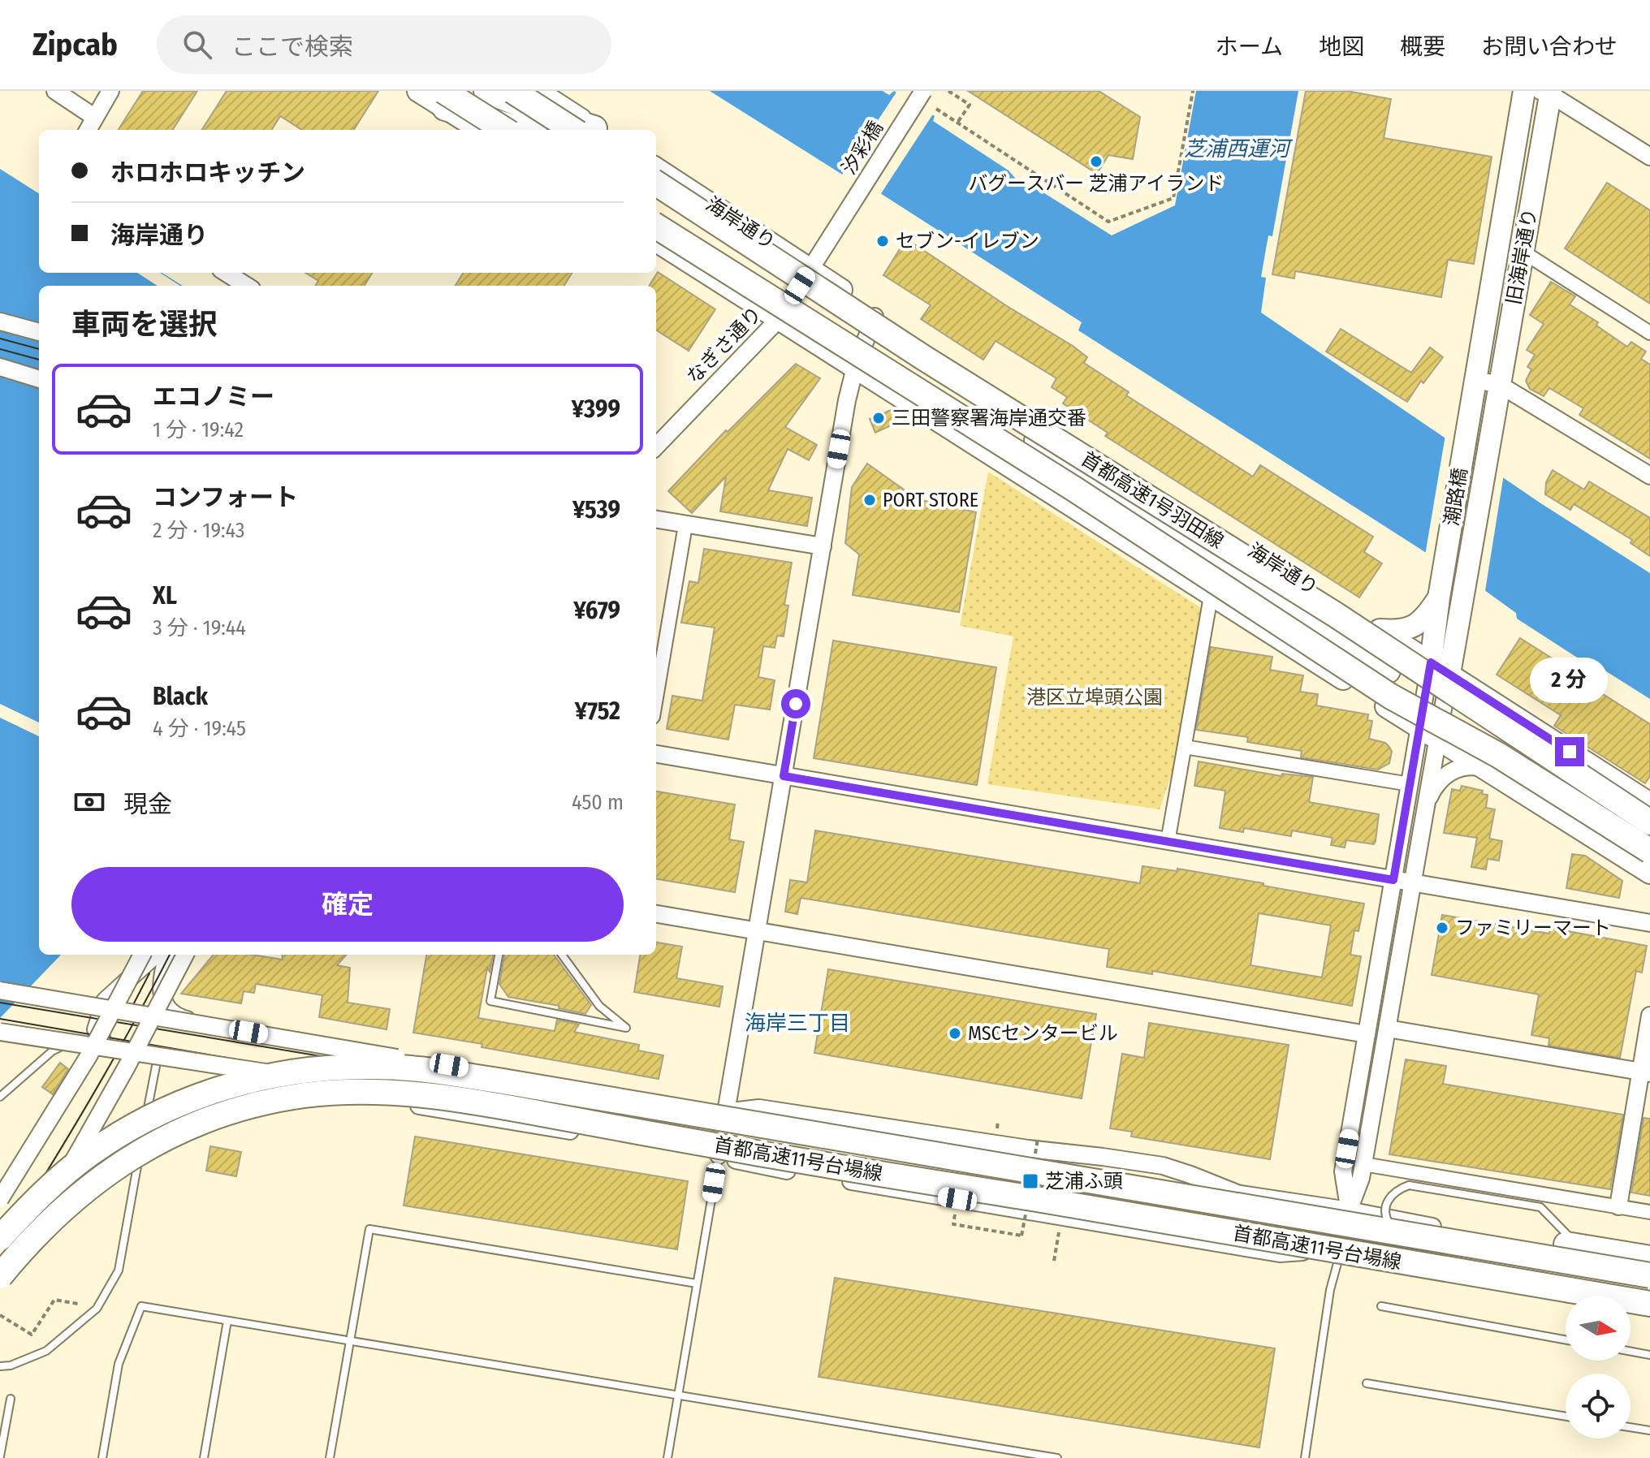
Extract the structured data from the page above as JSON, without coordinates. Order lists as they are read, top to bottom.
{
  "streets": {
    "highway": ["首都高速1号羽田線", "首都高速11号台場線"],
    "main road": ["海岸通り", "旧海岸通り", "潮路橋"],
    "street": ["汐彩橋", "なぎさ通り"]
  },
  "crossings": [
    ["汐彩橋", "なぎさ通り"],
    ["海岸通り", "なぎさ通り"],
    ["海岸通り", "潮路橋"],
    ["旧海岸通り", "潮路橋"]
  ],
  "districts": ["海岸三丁目"],
  "water": ["芝浦西運河"],
  "parks": ["港区立埠頭公園"],
  "places": {
    "other": [
      "バグースバー 芝浦アイランド",
      "セブン-イレブン",
      "三田警察署海岸通交番",
      "PORT STORE",
      "ファミリーマート",
      "MSCセンタービル"
    ],
    "transit": ["芝浦ふ頭"]
  },
  "north": "right",
  "page": {
    "header": "Zipcab",
    "search": "ここで検索",
    "nav": [
      "ホーム",
      "地図",
      "概要",
      "お問い合わせ"
    ],
    "banner": ["ホロホロキッチン", "海岸通り"],
    "heading": "車両を選択",
    "list": [
      {
        "name": "エコノミー",
        "note": "1 分 · 19:42",
        "value": "¥399"
      },
      {
        "name": "コンフォート",
        "note": "2 分 · 19:43",
        "value": "¥539"
      },
      {
        "name": "XL",
        "note": "3 分 · 19:44",
        "value": "¥679"
      },
      {
        "name": "Black",
        "note": "4 分 · 19:45",
        "value": "¥752"
      }
    ],
    "bubble": "2 分",
    "pay": ["現金", "450 m"],
    "buttons": "確定"
  }
}
